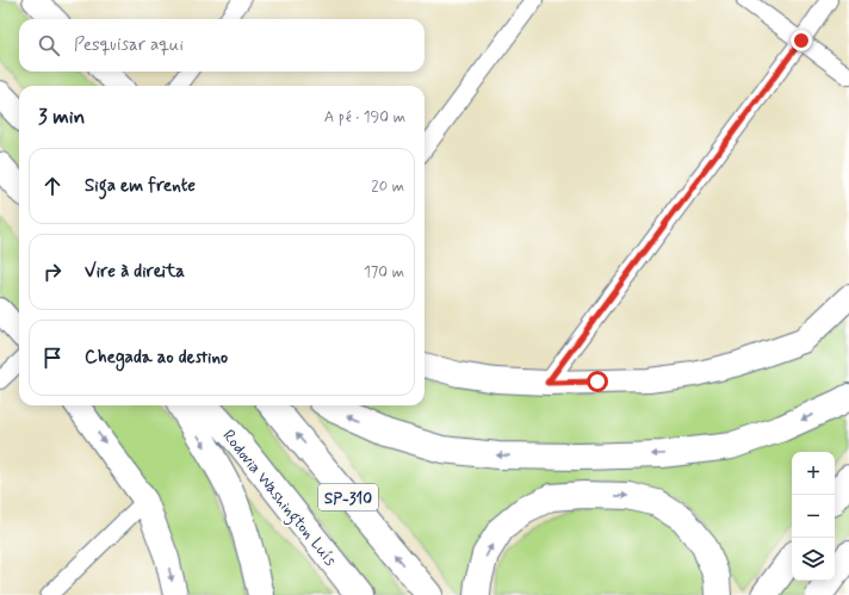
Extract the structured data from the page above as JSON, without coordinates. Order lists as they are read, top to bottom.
{
  "streets": {
    "highway": ["Rodovia Washington Luís", "SP-310"]
  },
  "page": {
    "search": "Pesquisar aqui",
    "heading": ["3 min", "A pé · 190 m"],
    "list": [
      ["Siga em frente", "20 m"],
      ["Vire à direita", "170 m"],
      "Chegada ao destino"
    ],
    "map_buttons": ["+", "−"]
  }
}
